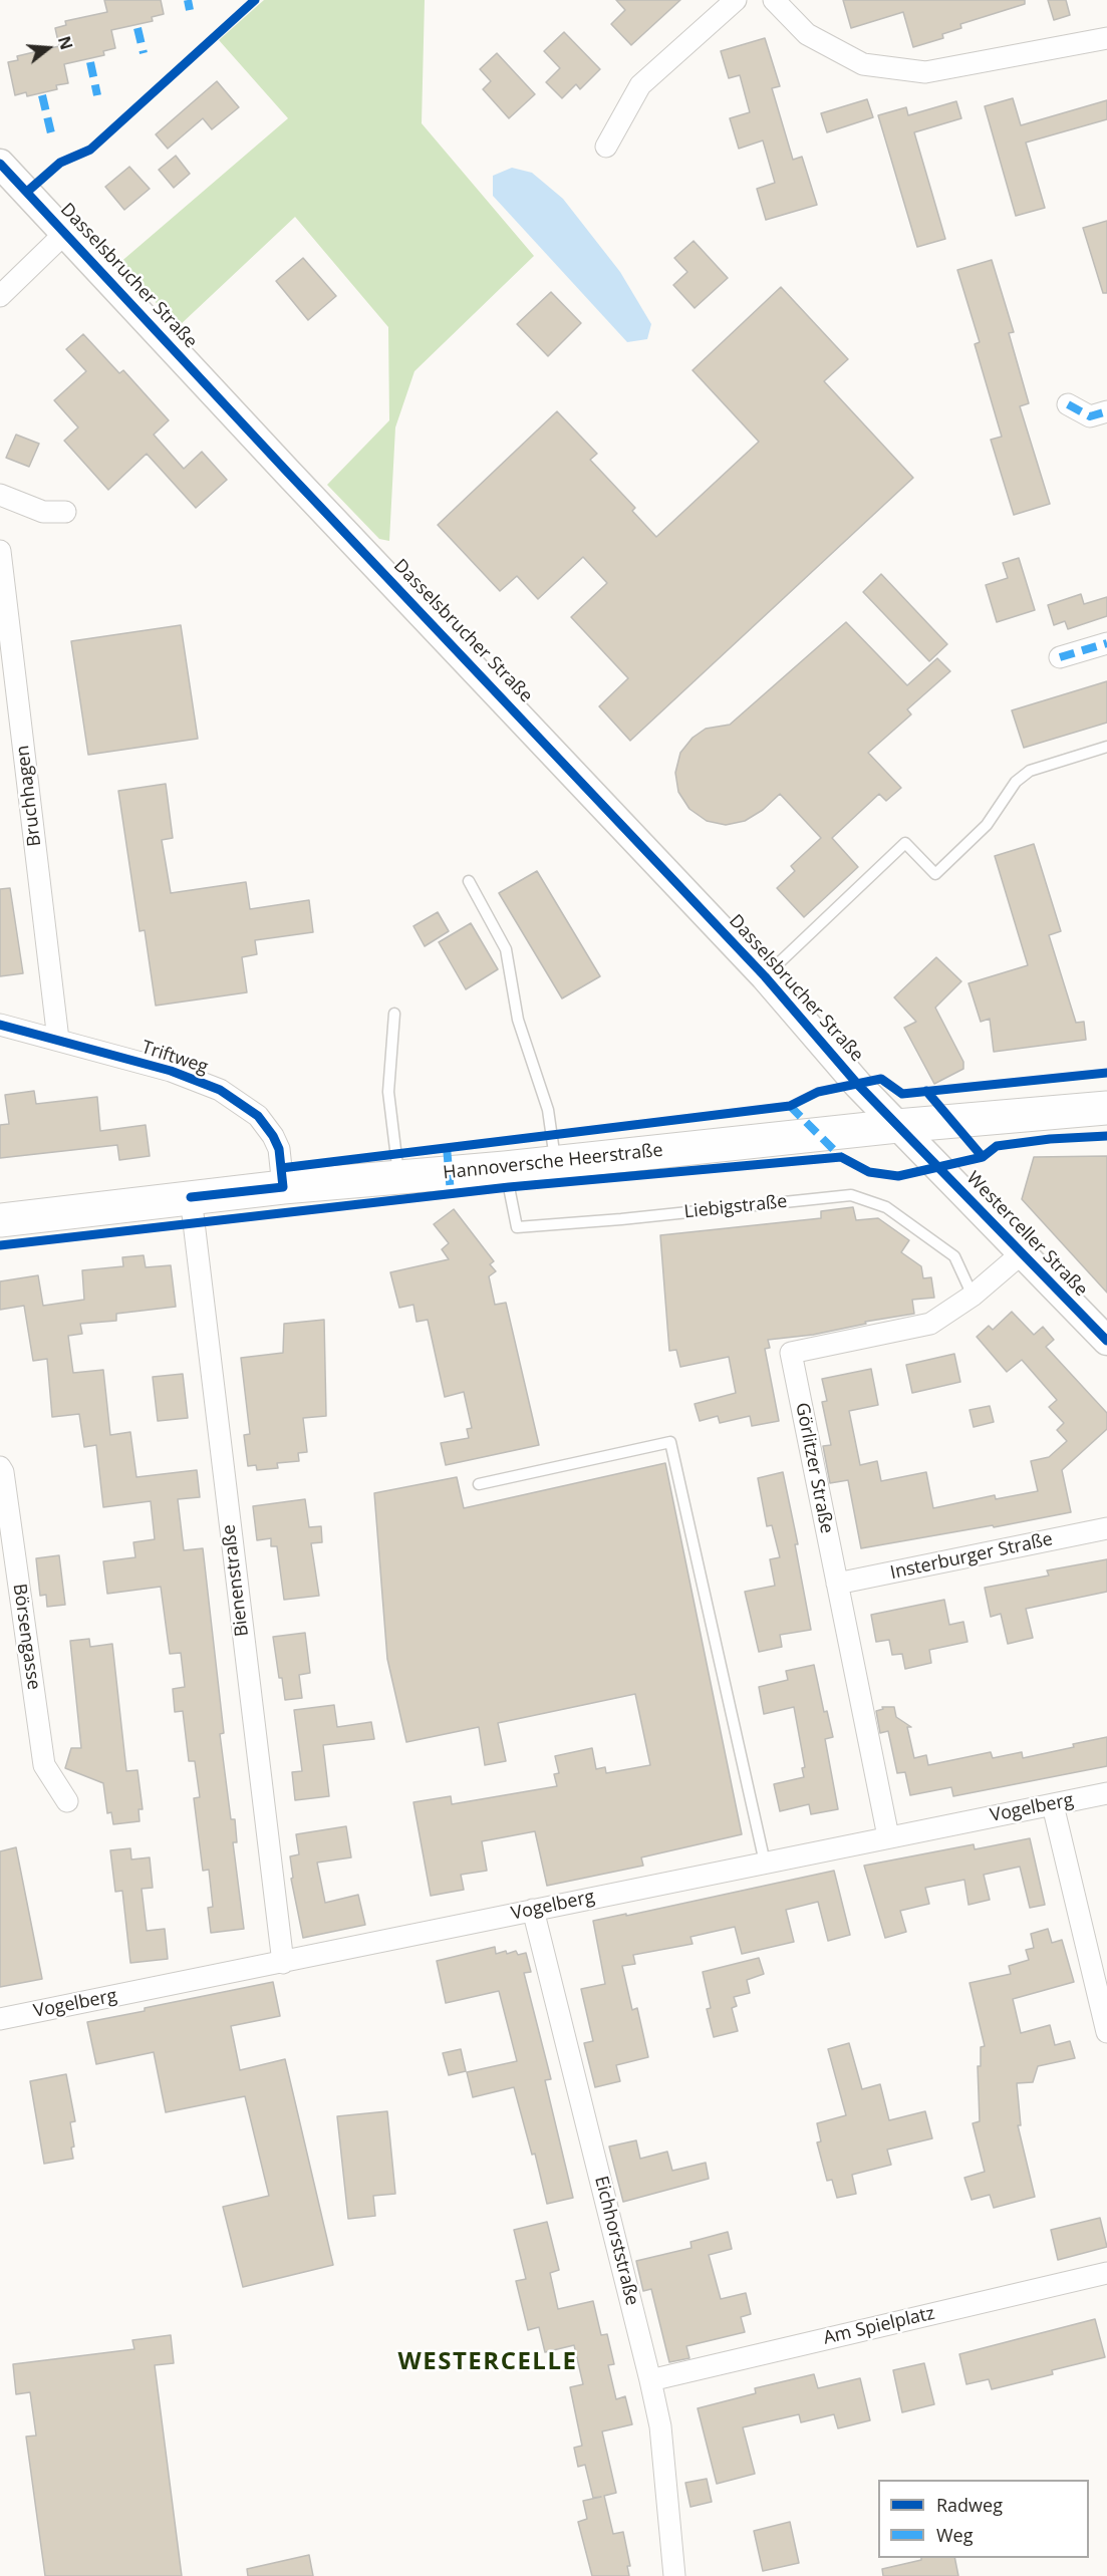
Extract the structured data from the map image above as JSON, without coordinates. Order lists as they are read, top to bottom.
{
  "streets": {
    "main road": ["Hannoversche Heerstraße"],
    "street": [
      "Dasselsbrucher Straße",
      "Bruchhagen",
      "Triftweg",
      "Westerceller Straße",
      "Görlitzer Straße",
      "Insterburger Straße",
      "Bienenstraße",
      "Börsengasse",
      "Vogelberg",
      "Eichhorststraße",
      "Am Spielplatz"
    ],
    "lane": ["Liebigstraße"]
  },
  "crossings": [
    ["Dasselsbrucher Straße", "Hannoversche Heerstraße"],
    ["Dasselsbrucher Straße", "Westerceller Straße"],
    ["Bruchhagen", "Triftweg"],
    ["Triftweg", "Hannoversche Heerstraße"],
    ["Hannoversche Heerstraße", "Liebigstraße"],
    ["Hannoversche Heerstraße", "Westerceller Straße"],
    ["Hannoversche Heerstraße", "Bienenstraße"],
    ["Liebigstraße", "Görlitzer Straße"],
    ["Westerceller Straße", "Görlitzer Straße"],
    ["Görlitzer Straße", "Insterburger Straße"],
    ["Görlitzer Straße", "Vogelberg"],
    ["Bienenstraße", "Vogelberg"],
    ["Vogelberg", "Eichhorststraße"],
    ["Eichhorststraße", "Am Spielplatz"]
  ],
  "districts": ["WESTERCELLE"],
  "legend": ["Radweg", "Weg"],
  "north": "right"
}
